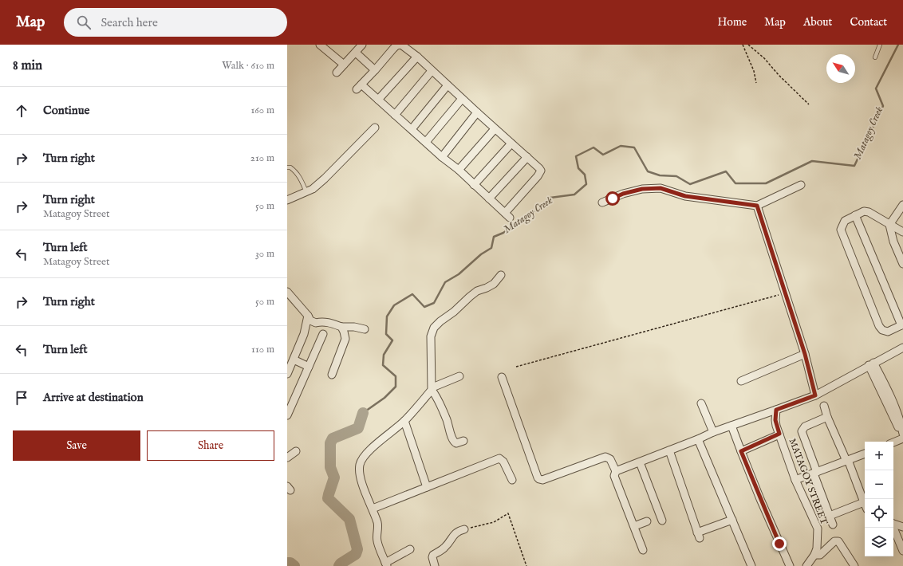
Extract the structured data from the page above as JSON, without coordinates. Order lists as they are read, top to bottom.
{
  "streets": {
    "street": ["MATAGOY STREET"]
  },
  "water": ["Matagoy Creek"],
  "north": "top left",
  "page": {
    "header": "Map",
    "search": "Search here",
    "nav": [
      "Home",
      "Map",
      "About",
      "Contact"
    ],
    "heading": ["8 min", "Walk · 610 m"],
    "list": [
      ["Continue", "160 m"],
      ["Turn right", "210 m"],
      ["Turn right", "Matagoy Street", "50 m"],
      ["Turn left", "Matagoy Street", "30 m"],
      ["Turn right", "50 m"],
      ["Turn left", "110 m"],
      "Arrive at destination"
    ],
    "buttons": ["Save", "Share"],
    "map_buttons": ["+", "−"]
  }
}
